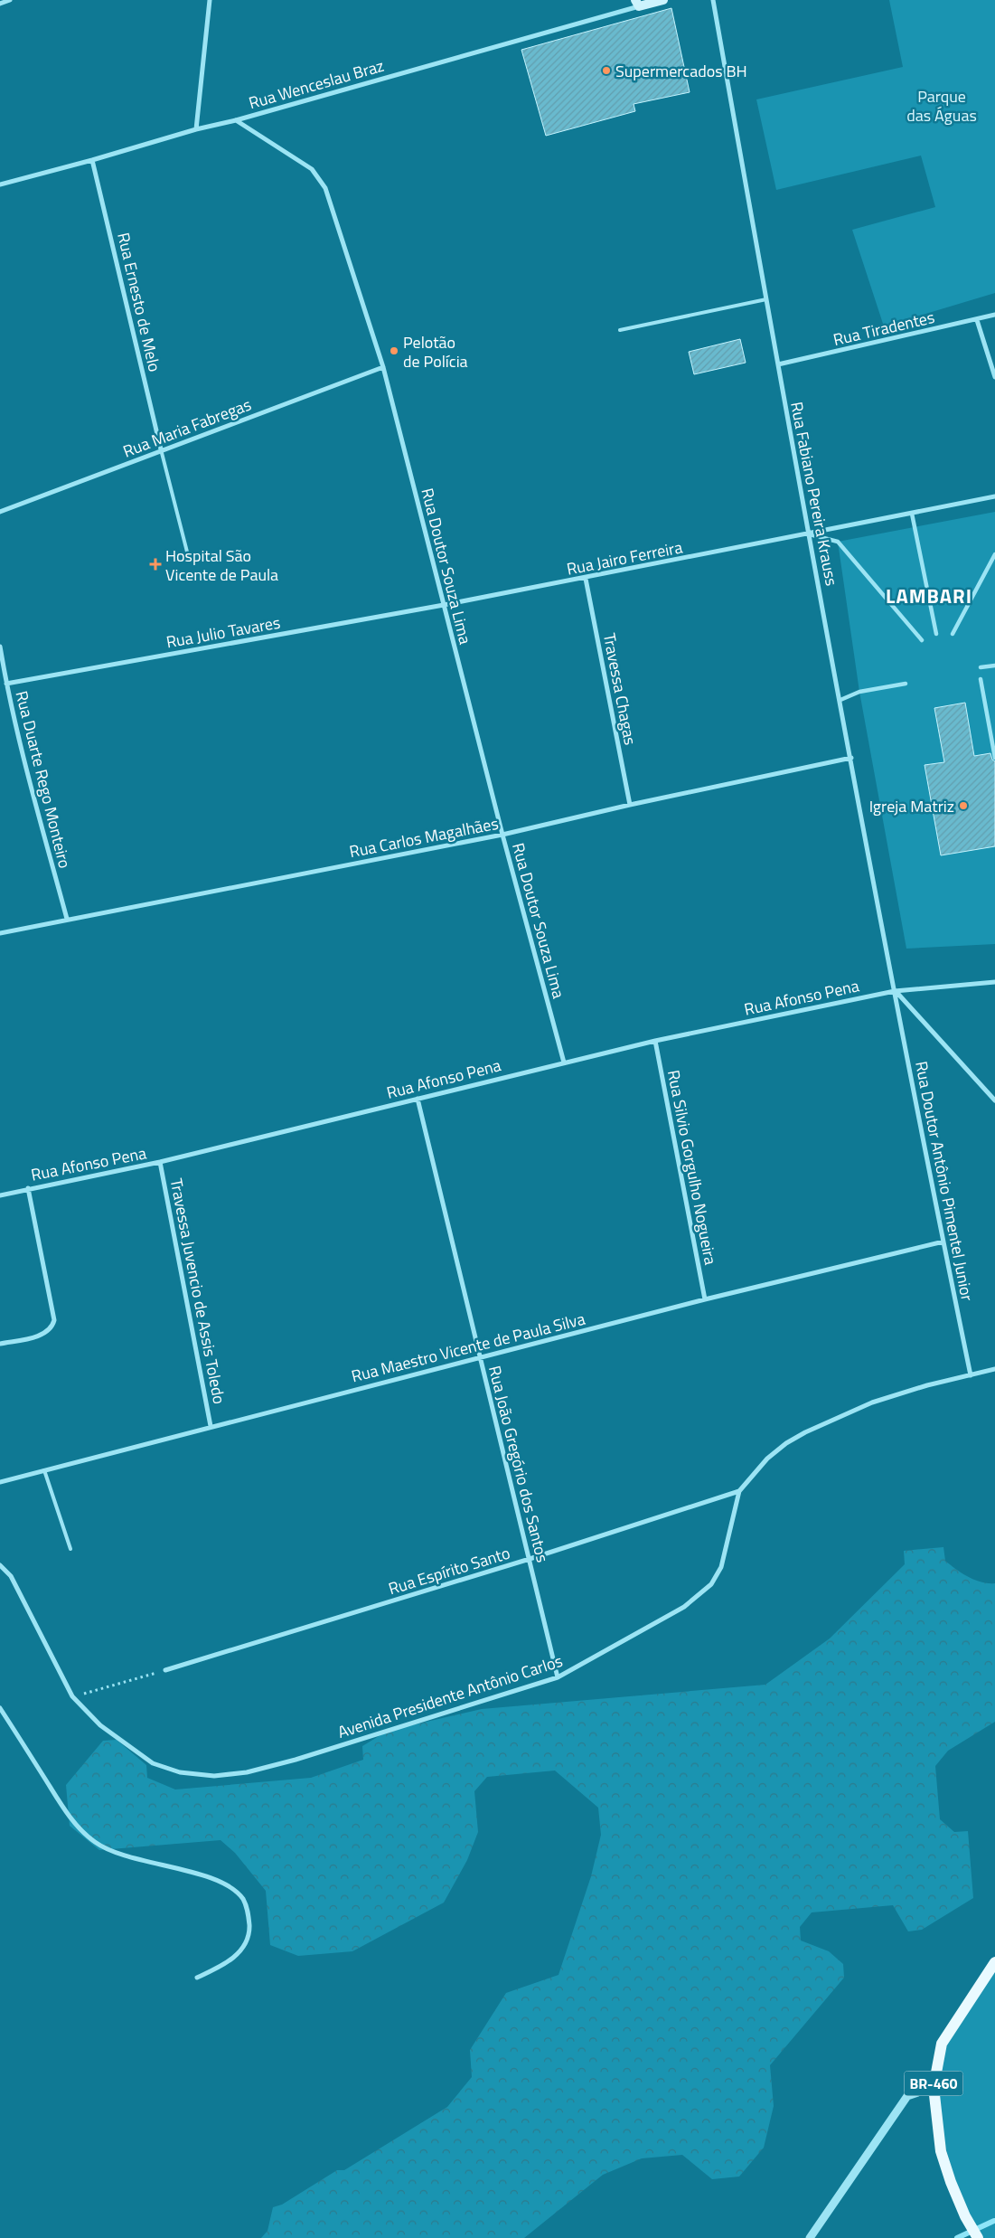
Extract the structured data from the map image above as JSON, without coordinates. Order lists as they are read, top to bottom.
{
  "streets": {
    "main road": ["BR-460"],
    "street": [
      "Rua Wenceslau Braz",
      "Rua Ernesto de Melo",
      "Rua Tiradentes",
      "Rua Maria Fabregas",
      "Rua Fabiano Pereira Krauss",
      "Rua Jairo Ferreira",
      "Rua Doutor Souza Lima",
      "Rua Julio Tavares",
      "Travessa Chagas",
      "Rua Duarte Rego Monteiro",
      "Rua Carlos Magalhães",
      "Rua Afonso Pena",
      "Rua Silvio Gorgulho Nogueira",
      "Rua Doutor Antônio Pimentel Junior",
      "Travessa Juvencio de Assis Toledo",
      "Rua Maestro Vicente de Paula Silva",
      "Rua João Gregório dos Santos",
      "Rua Espírito Santo",
      "Avenida Presidente Antônio Carlos"
    ]
  },
  "crossings": [
    ["Rua Wenceslau Braz", "Rua Ernesto de Melo"],
    ["Rua Wenceslau Braz", "Rua Doutor Souza Lima"],
    ["Rua Ernesto de Melo", "Rua Maria Fabregas"],
    ["Rua Tiradentes", "Rua Fabiano Pereira Krauss"],
    ["Rua Maria Fabregas", "Rua Doutor Souza Lima"],
    ["Rua Fabiano Pereira Krauss", "Rua Jairo Ferreira"],
    ["Rua Fabiano Pereira Krauss", "Rua Carlos Magalhães"],
    ["Rua Fabiano Pereira Krauss", "Rua Afonso Pena"],
    ["Rua Fabiano Pereira Krauss", "Rua Doutor Antônio Pimentel Junior"],
    ["Rua Jairo Ferreira", "Rua Doutor Souza Lima"],
    ["Rua Jairo Ferreira", "Rua Julio Tavares"],
    ["Rua Jairo Ferreira", "Travessa Chagas"],
    ["Rua Doutor Souza Lima", "Rua Julio Tavares"],
    ["Rua Doutor Souza Lima", "Rua Carlos Magalhães"],
    ["Rua Doutor Souza Lima", "Rua Afonso Pena"],
    ["Rua Julio Tavares", "Rua Duarte Rego Monteiro"],
    ["Travessa Chagas", "Rua Carlos Magalhães"],
    ["Rua Duarte Rego Monteiro", "Rua Carlos Magalhães"],
    ["Rua Afonso Pena", "Rua Silvio Gorgulho Nogueira"],
    ["Rua Afonso Pena", "Rua Doutor Antônio Pimentel Junior"],
    ["Rua Afonso Pena", "Travessa Juvencio de Assis Toledo"],
    ["Rua Afonso Pena", "Rua João Gregório dos Santos"],
    ["Rua Silvio Gorgulho Nogueira", "Rua Maestro Vicente de Paula Silva"],
    ["Rua Doutor Antônio Pimentel Junior", "Rua Maestro Vicente de Paula Silva"],
    ["Rua Doutor Antônio Pimentel Junior", "Avenida Presidente Antônio Carlos"],
    ["Travessa Juvencio de Assis Toledo", "Rua Maestro Vicente de Paula Silva"],
    ["Rua Maestro Vicente de Paula Silva", "Rua João Gregório dos Santos"],
    ["Rua João Gregório dos Santos", "Rua Espírito Santo"],
    ["Rua João Gregório dos Santos", "Avenida Presidente Antônio Carlos"],
    ["Rua Espírito Santo", "Avenida Presidente Antônio Carlos"]
  ],
  "districts": ["LAMBARI"],
  "parks": ["Parque das Águas"],
  "places": {
    "other": ["Supermercados BH", "Pelotão de Polícia", "Igreja Matriz"],
    "health": ["Hospital São Vicente de Paula"]
  }
}
